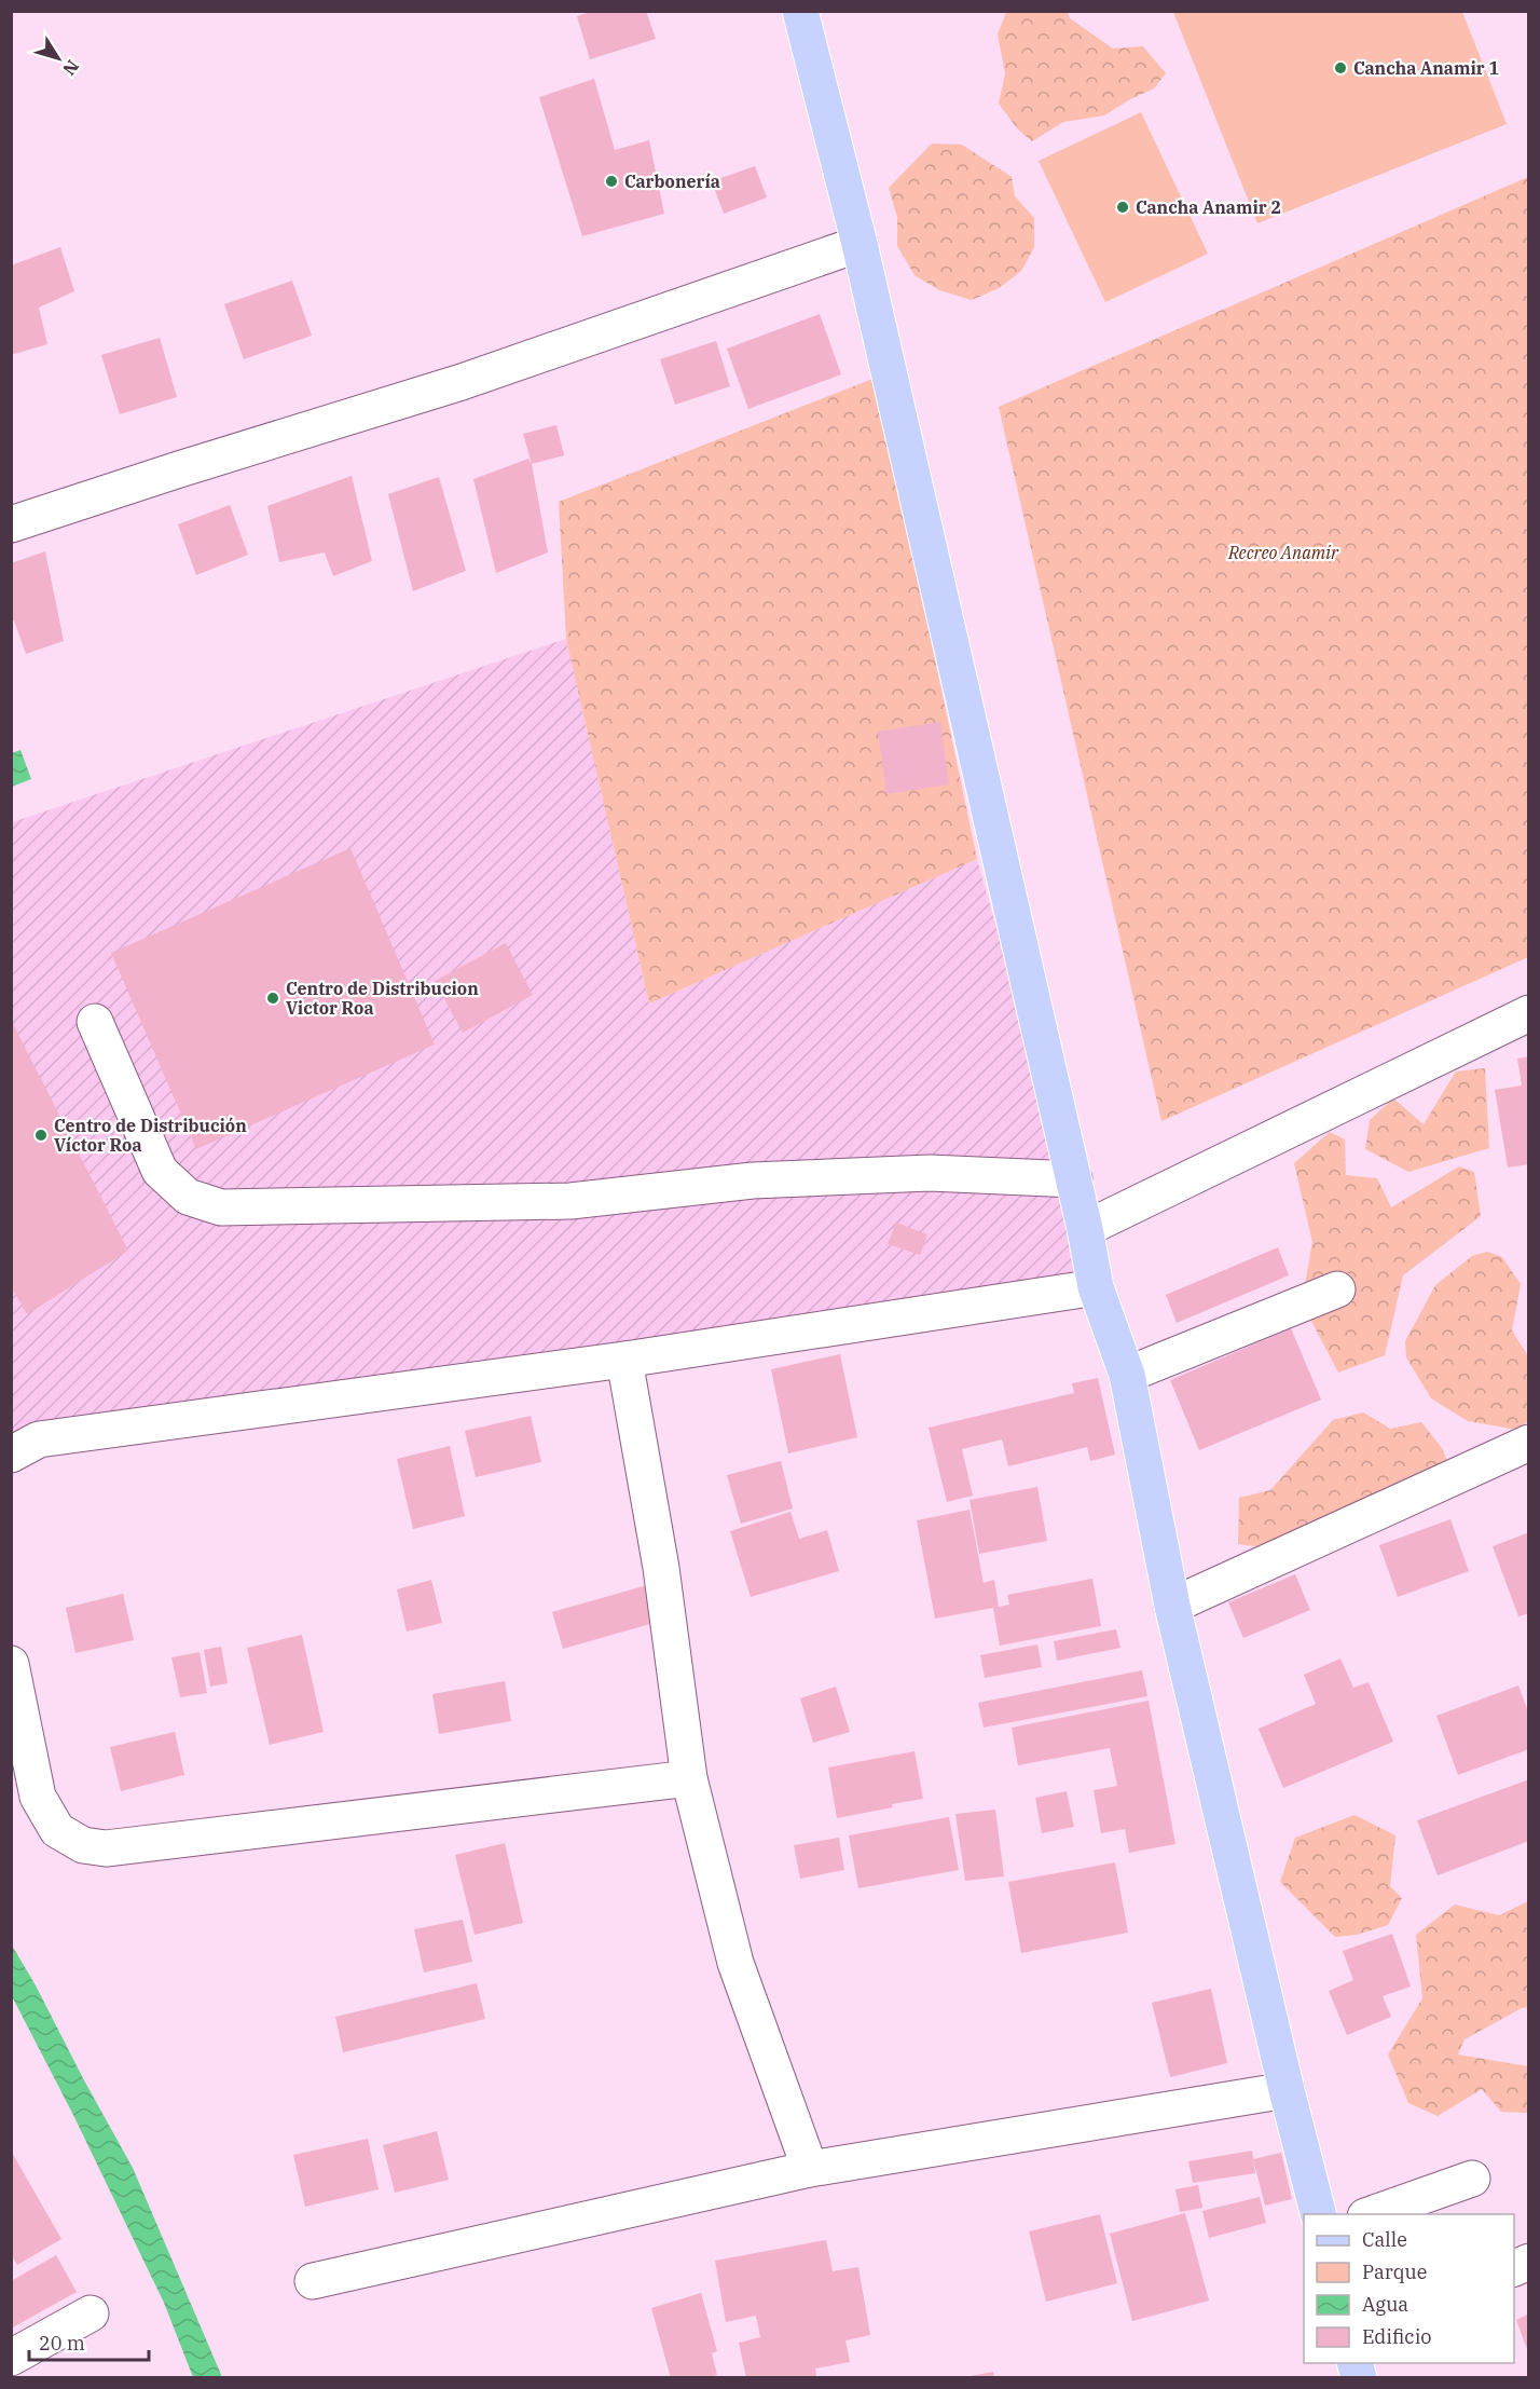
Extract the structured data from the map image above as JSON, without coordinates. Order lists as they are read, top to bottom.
{
  "parks": ["Recreo Anamir"],
  "places": [
    "Cancha Anamir 1",
    "Carbonería",
    "Cancha Anamir 2",
    "Centro de Distribucion Victor Roa",
    "Centro de Distribución Víctor Roa"
  ],
  "legend": [
    "Calle",
    "Parque",
    "Agua",
    "Edificio"
  ],
  "scale_bar": "20 m",
  "north": "bottom right"
}
